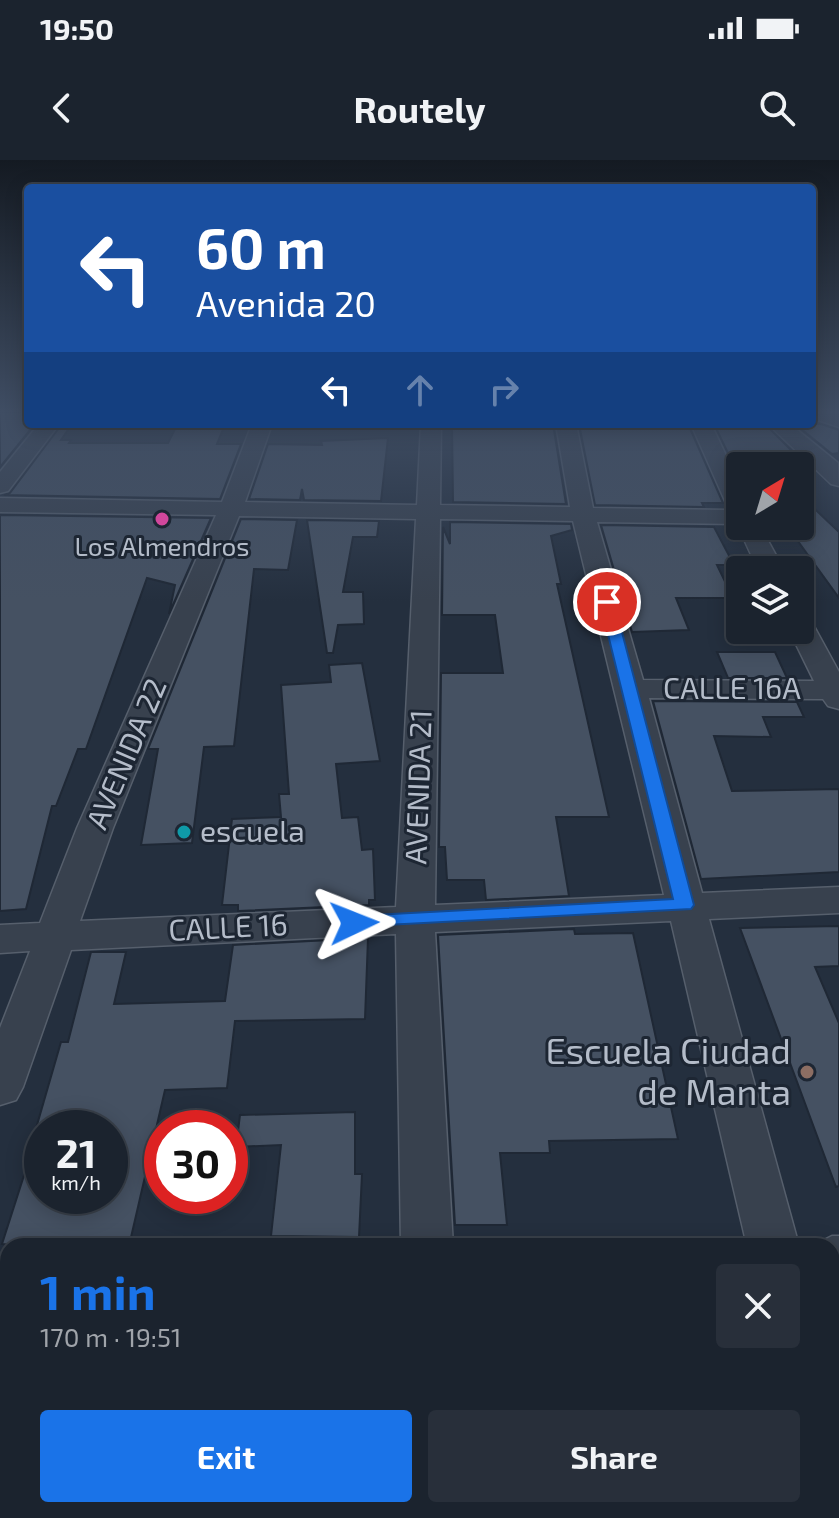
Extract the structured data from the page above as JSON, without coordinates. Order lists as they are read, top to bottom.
{
  "streets": {
    "street": [
      "CALLE 16A",
      "AVENIDA 22",
      "AVENIDA 21",
      "CALLE 16"
    ]
  },
  "crossings": [
    ["AVENIDA 22", "CALLE 16"],
    ["AVENIDA 21", "CALLE 16"]
  ],
  "places": ["Los Almendros", "escuela", "Escuela Ciudad de Manta"],
  "north": "top right",
  "page": {
    "status": "19:50",
    "header": "Routely",
    "turn": ["60 m", "Avenida 20"],
    "speed": "21 km/h",
    "limit": "30",
    "heading": ["1 min", "170 m · 19:51"],
    "buttons": ["Exit", "Share"]
  }
}
